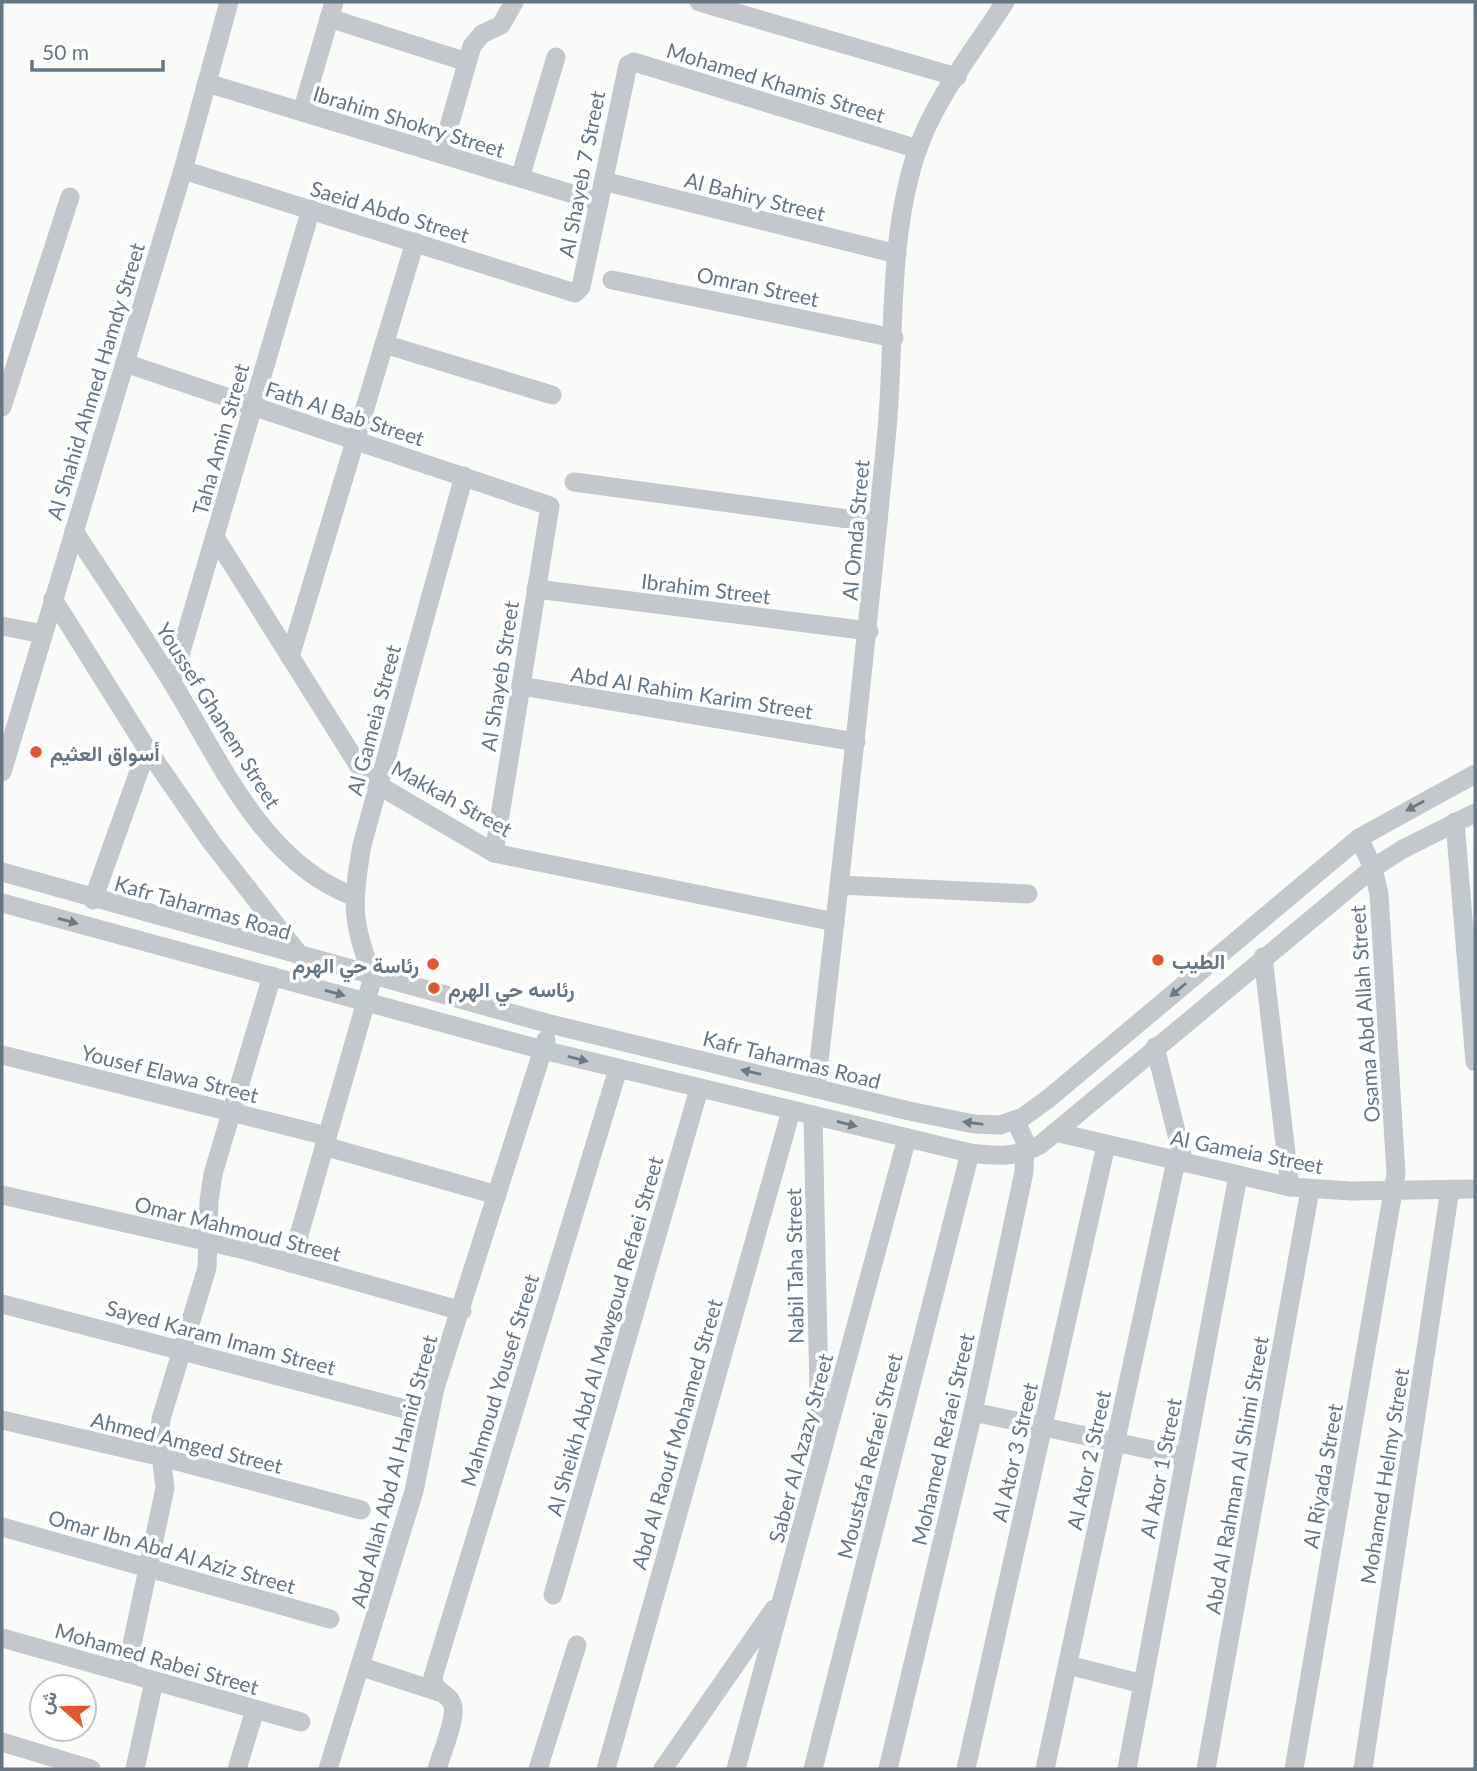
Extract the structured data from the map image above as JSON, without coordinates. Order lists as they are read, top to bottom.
{
  "streets": {
    "street": [
      "Mohamed Khamis Street",
      "Ibrahim Shokry Street",
      "Al Shayeb 7 Street",
      "Al Bahiry Street",
      "Saeid Abdo Street",
      "Omran Street",
      "Al Shahid Ahmed Hamdy Street",
      "Fath Al Bab Street",
      "Taha Amin Street",
      "Al Omda Street",
      "Ibrahim Street",
      "Al Shayeb Street",
      "Abd Al Rahim Karim Street",
      "Youssef Ghanem Street",
      "Al Gameia Street",
      "Makkah Street",
      "Kafr Taharmas Road",
      "Osama Abd Allah Street",
      "Yousef Elawa Street",
      "Omar Mahmoud Street",
      "Nabil Taha Street",
      "Al Sheikh Abd Al Mawgoud Refaei Street",
      "Sayed Karam Imam Street",
      "Mahmoud Yousef Street",
      "Abd Al Raouf Mohamed Street",
      "Mohamed Refaei Street",
      "Ahmed Amged Street",
      "Saber Al Azazy Street",
      "Al Ator 3 Street",
      "Moustafa Refaei Street",
      "Al Ator 2 Street",
      "Al Ator 1 Street",
      "Abd Allah Abd Al Hamid Street",
      "Abd Al Rahman Al Shimi Street",
      "Al Riyada Street",
      "Mohamed Helmy Street",
      "Omar Ibn Abd Al Aziz Street",
      "Mohamed Rabei Street"
    ]
  },
  "crossings": [
    ["Mohamed Khamis Street", "Al Shayeb 7 Street"],
    ["Mohamed Khamis Street", "Al Omda Street"],
    ["Ibrahim Shokry Street", "Al Shayeb 7 Street"],
    ["Ibrahim Shokry Street", "Al Shahid Ahmed Hamdy Street"],
    ["Al Shayeb 7 Street", "Al Bahiry Street"],
    ["Al Shayeb 7 Street", "Saeid Abdo Street"],
    ["Al Bahiry Street", "Al Omda Street"],
    ["Saeid Abdo Street", "Al Shahid Ahmed Hamdy Street"],
    ["Saeid Abdo Street", "Taha Amin Street"],
    ["Omran Street", "Al Omda Street"],
    ["Al Shahid Ahmed Hamdy Street", "Fath Al Bab Street"],
    ["Al Shahid Ahmed Hamdy Street", "Youssef Ghanem Street"],
    ["Fath Al Bab Street", "Taha Amin Street"],
    ["Fath Al Bab Street", "Al Shayeb Street"],
    ["Fath Al Bab Street", "Al Gameia Street"],
    ["Taha Amin Street", "Youssef Ghanem Street"],
    ["Taha Amin Street", "Makkah Street"],
    ["Al Omda Street", "Ibrahim Street"],
    ["Al Omda Street", "Abd Al Rahim Karim Street"],
    ["Al Omda Street", "Makkah Street"],
    ["Al Omda Street", "Kafr Taharmas Road"],
    ["Ibrahim Street", "Al Shayeb Street"],
    ["Al Shayeb Street", "Abd Al Rahim Karim Street"],
    ["Al Shayeb Street", "Makkah Street"],
    ["Youssef Ghanem Street", "Al Gameia Street"],
    ["Al Gameia Street", "Makkah Street"],
    ["Al Gameia Street", "Kafr Taharmas Road"],
    ["Al Gameia Street", "Osama Abd Allah Street"],
    ["Al Gameia Street", "Al Ator 3 Street"],
    ["Al Gameia Street", "Al Ator 2 Street"],
    ["Al Gameia Street", "Al Ator 1 Street"],
    ["Al Gameia Street", "Abd Al Rahman Al Shimi Street"],
    ["Al Gameia Street", "Al Riyada Street"],
    ["Al Gameia Street", "Mohamed Helmy Street"],
    ["Kafr Taharmas Road", "Osama Abd Allah Street"],
    ["Kafr Taharmas Road", "Mohamed Refaei Street"],
    ["Kafr Taharmas Road", "Abd Allah Abd Al Hamid Street"],
    ["Osama Abd Allah Street", "Al Riyada Street"],
    ["Yousef Elawa Street", "Abd Allah Abd Al Hamid Street"],
    ["Omar Mahmoud Street", "Abd Allah Abd Al Hamid Street"],
    ["Nabil Taha Street", "Saber Al Azazy Street"],
    ["Sayed Karam Imam Street", "Abd Allah Abd Al Hamid Street"]
  ],
  "places": [
    "أسواق العثيم",
    "الطيب",
    "رئاسة حي الهرم",
    "رئاسه حي الهرم"
  ],
  "scale_bar": "50 m",
  "north": "left"
}
